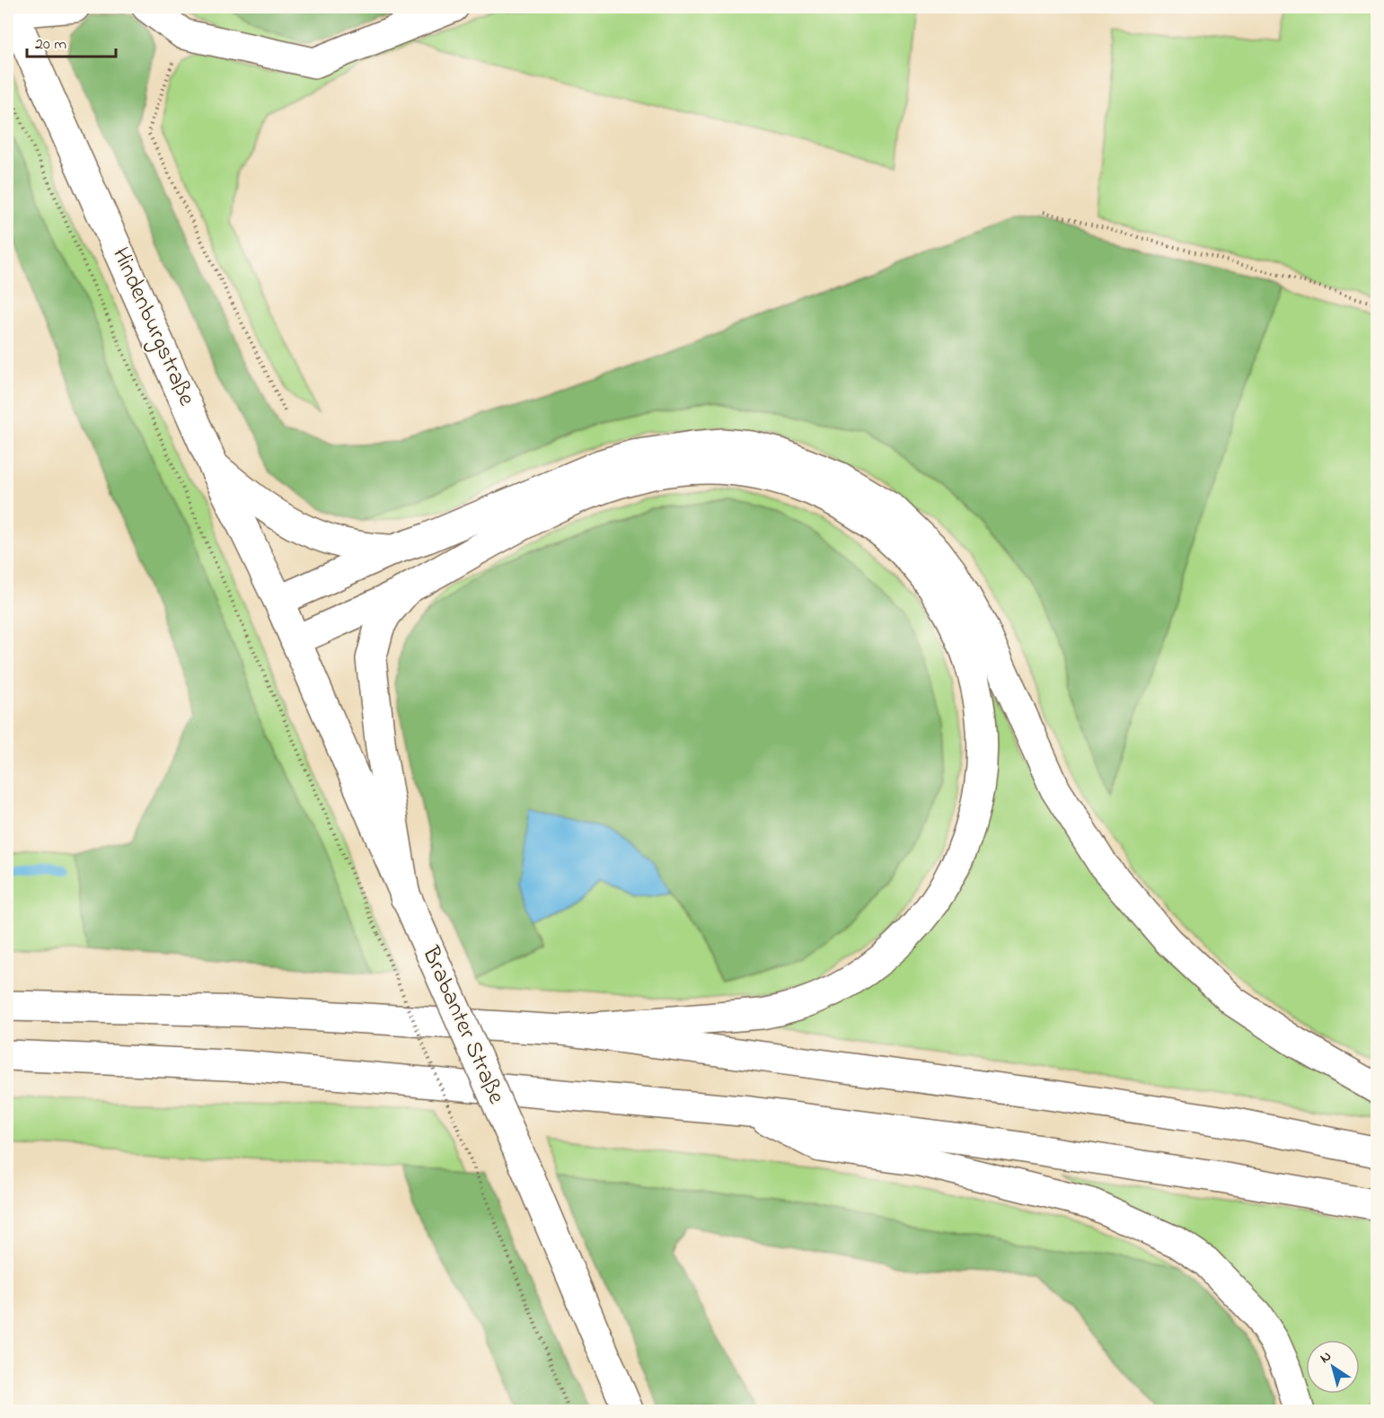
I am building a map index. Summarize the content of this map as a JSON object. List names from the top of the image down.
{
  "streets": {
    "main road": ["Hindenburgstraße", "Brabanter Straße"]
  },
  "crossings": [
    ["Hindenburgstraße", "Brabanter Straße"]
  ],
  "scale_bar": "20 m",
  "north": "top left"
}
